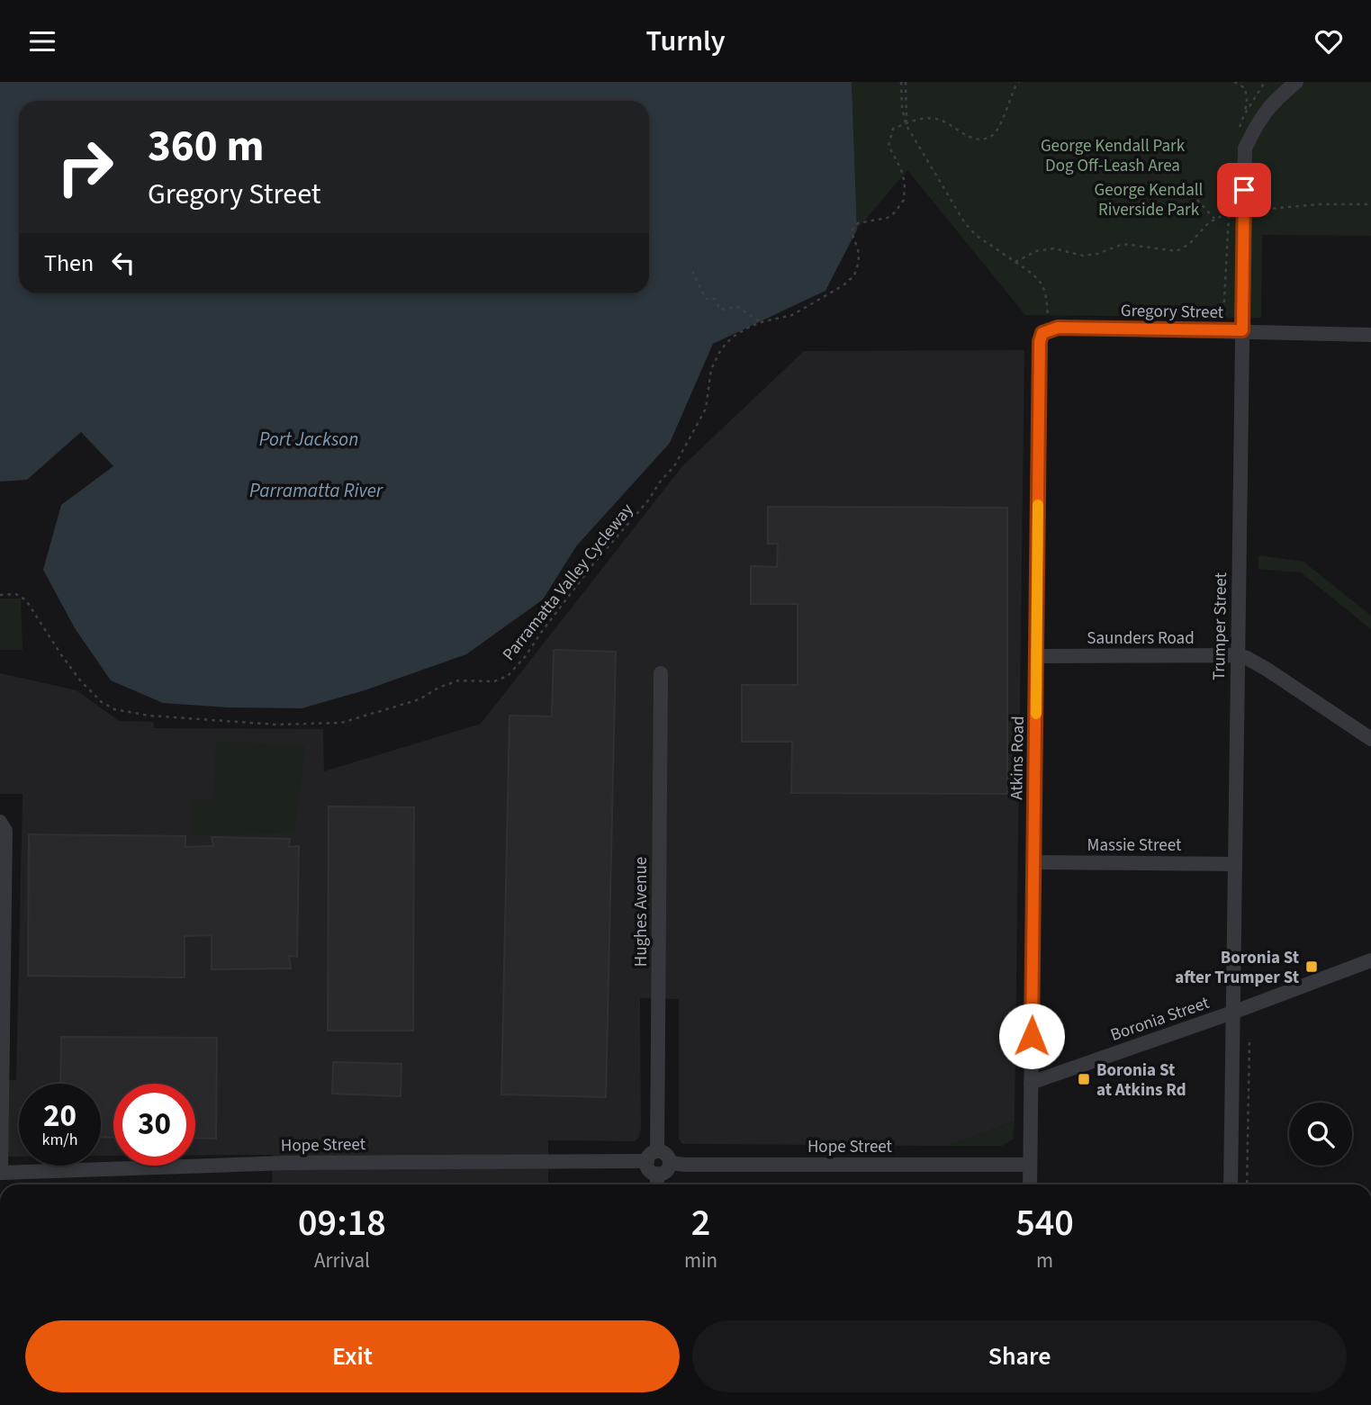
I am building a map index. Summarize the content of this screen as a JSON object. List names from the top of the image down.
{
  "streets": {
    "street": [
      "Gregory Street",
      "Trumper Street",
      "Saunders Road",
      "Atkins Road",
      "Massie Street",
      "Hughes Avenue",
      "Boronia Street",
      "Hope Street"
    ],
    "path": ["Parramatta Valley Cycleway"]
  },
  "crossings": [
    ["Gregory Street", "Trumper Street"],
    ["Gregory Street", "Atkins Road"],
    ["Trumper Street", "Saunders Road"],
    ["Trumper Street", "Massie Street"],
    ["Trumper Street", "Boronia Street"],
    ["Saunders Road", "Atkins Road"],
    ["Atkins Road", "Massie Street"],
    ["Atkins Road", "Boronia Street"],
    ["Atkins Road", "Hope Street"],
    ["Hughes Avenue", "Hope Street"]
  ],
  "water": ["Port Jackson", "Parramatta River"],
  "parks": ["George Kendall Park Dog Off-Leash Area", "George Kendall Riverside Park"],
  "places": {
    "transit": ["Boronia St after Trumper St", "Boronia St at Atkins Rd"]
  },
  "page": {
    "header": "Turnly",
    "turn": ["360 m", "Gregory Street"],
    "then": "Then",
    "speed": "20 km/h",
    "limit": "30",
    "eta": [
      "09:18",
      "Arrival",
      "2",
      "min",
      "540",
      "m"
    ],
    "buttons": ["Exit", "Share"]
  }
}
